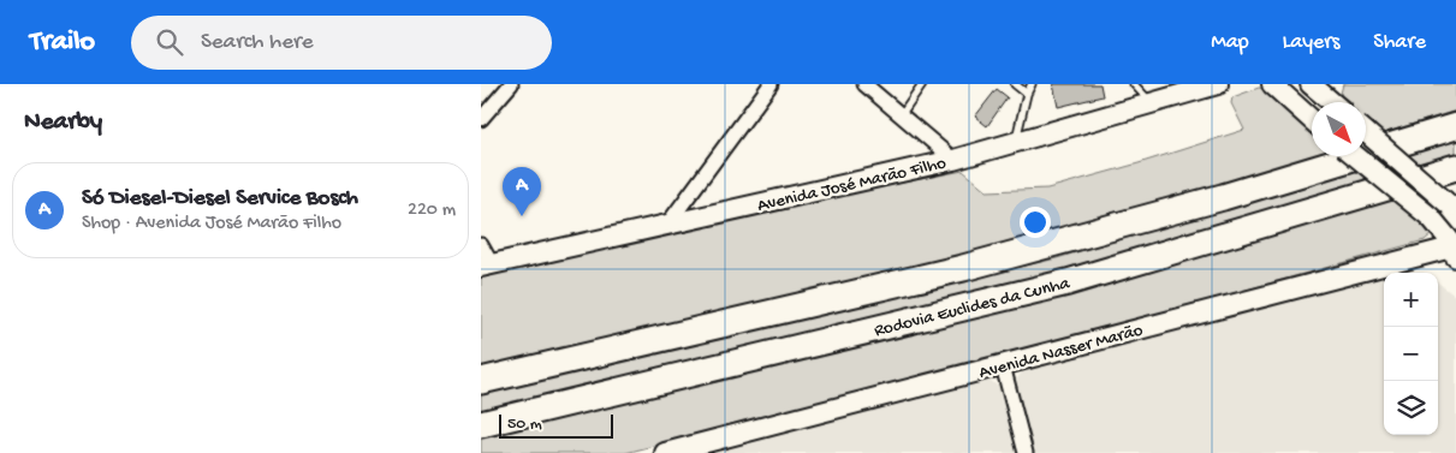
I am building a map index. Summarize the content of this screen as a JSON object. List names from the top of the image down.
{
  "streets": {
    "highway": ["Rodovia Euclides da Cunha"],
    "main road": ["Avenida José Marão Filho", "Avenida Nasser Marão"]
  },
  "scale_bar": "50 m",
  "north": "bottom right",
  "page": {
    "header": "Trailo",
    "search": "Search here",
    "nav": ["Map", "Layers", "Share"],
    "heading": "Nearby",
    "list": [
      {
        "mark": "A",
        "name": "Só Diesel-Diesel Service Bosch",
        "note": "Shop · Avenida José Marão Filho",
        "value": "220 m"
      }
    ],
    "pins": "A",
    "map_buttons": ["+", "−"],
    "scale": "50 m"
  }
}
